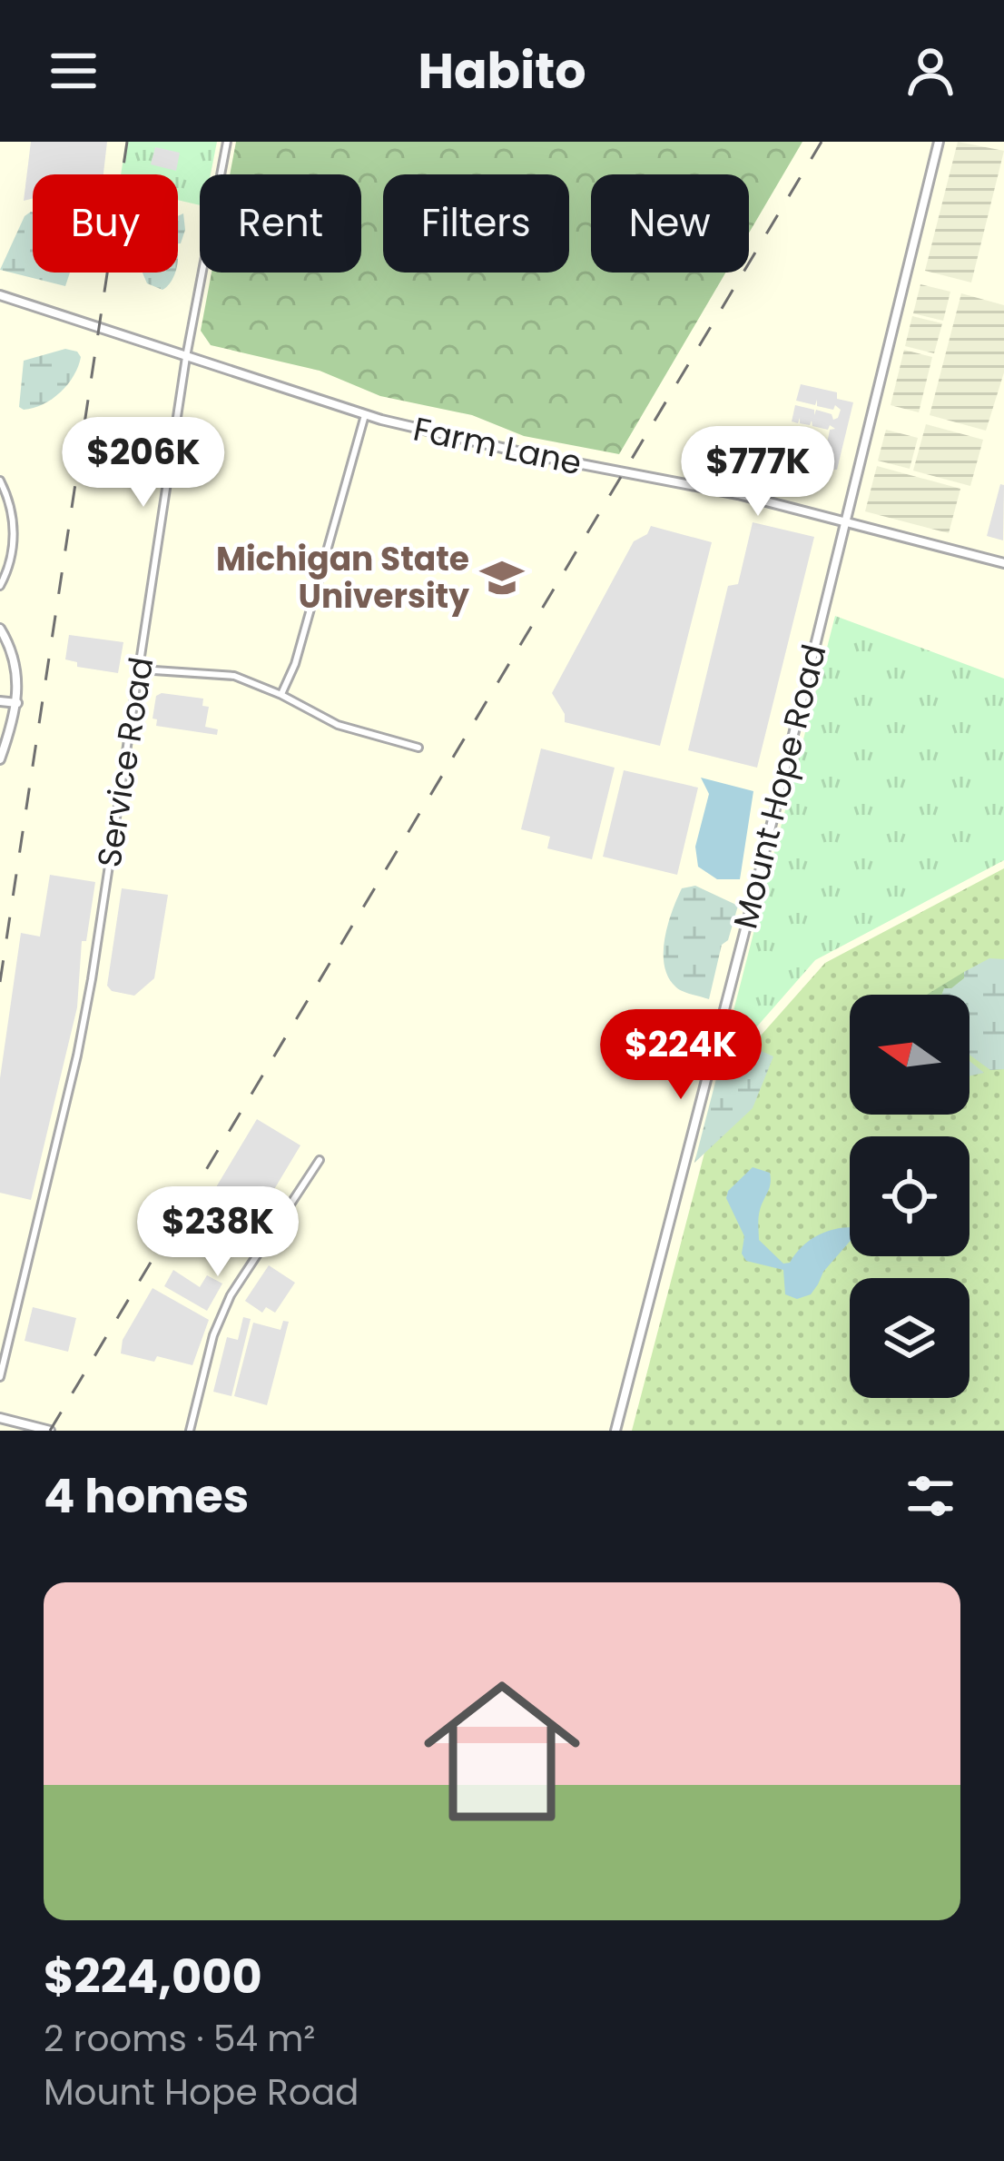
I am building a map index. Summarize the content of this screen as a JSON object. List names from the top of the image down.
{
  "streets": {
    "street": ["Farm Lane", "Service Road", "Mount Hope Road"]
  },
  "crossings": [
    ["Farm Lane", "Service Road"],
    ["Farm Lane", "Mount Hope Road"]
  ],
  "places": {
    "school or university": ["Michigan State University"]
  },
  "north": "left",
  "page": {
    "header": "Habito",
    "chip": [
      "Buy",
      "Rent",
      "Filters",
      "New"
    ],
    "price": [
      "$206K",
      "$777K",
      "$224K",
      "$238K"
    ],
    "heading": "4 homes",
    "list": [
      {
        "name": "$224,000",
        "note": "2 rooms · 54 m² · Mount Hope Road"
      }
    ]
  }
}
